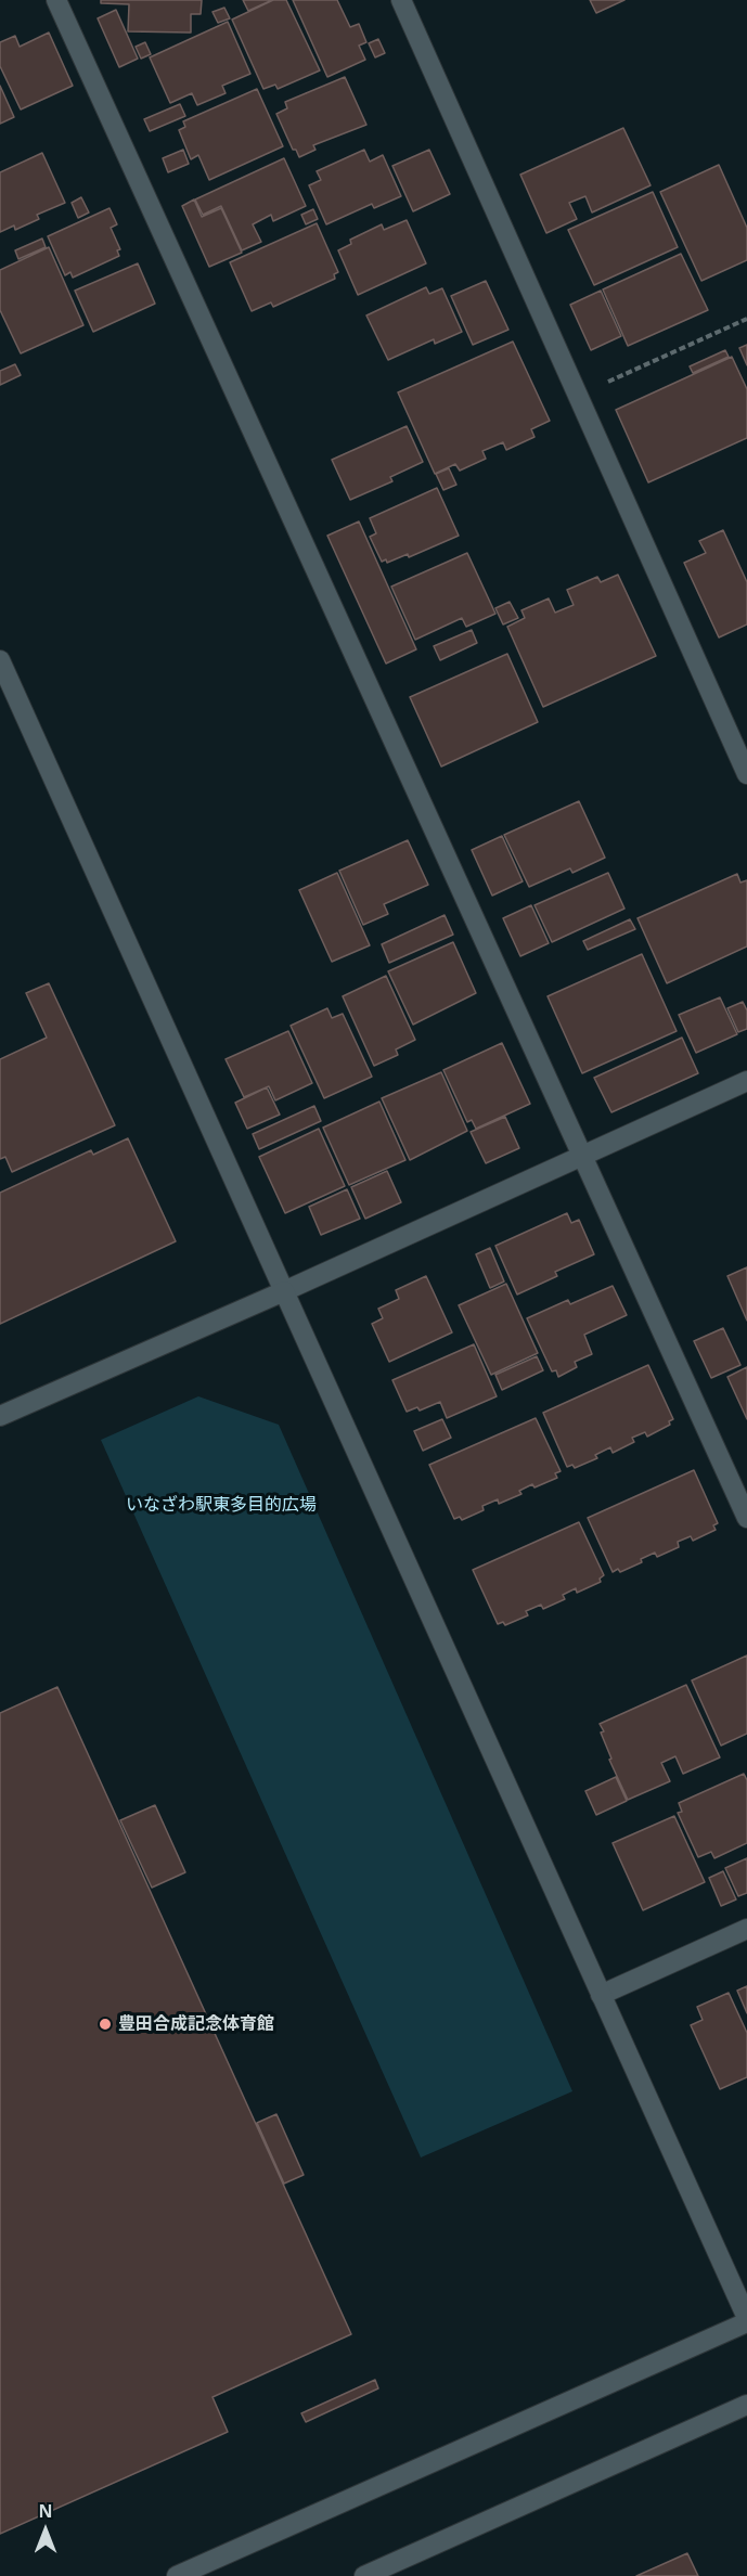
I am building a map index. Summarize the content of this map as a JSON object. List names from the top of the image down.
{
  "parks": ["いなざわ駅東多目的広場"],
  "places": ["豊田合成記念体育館"],
  "north": "top"
}
